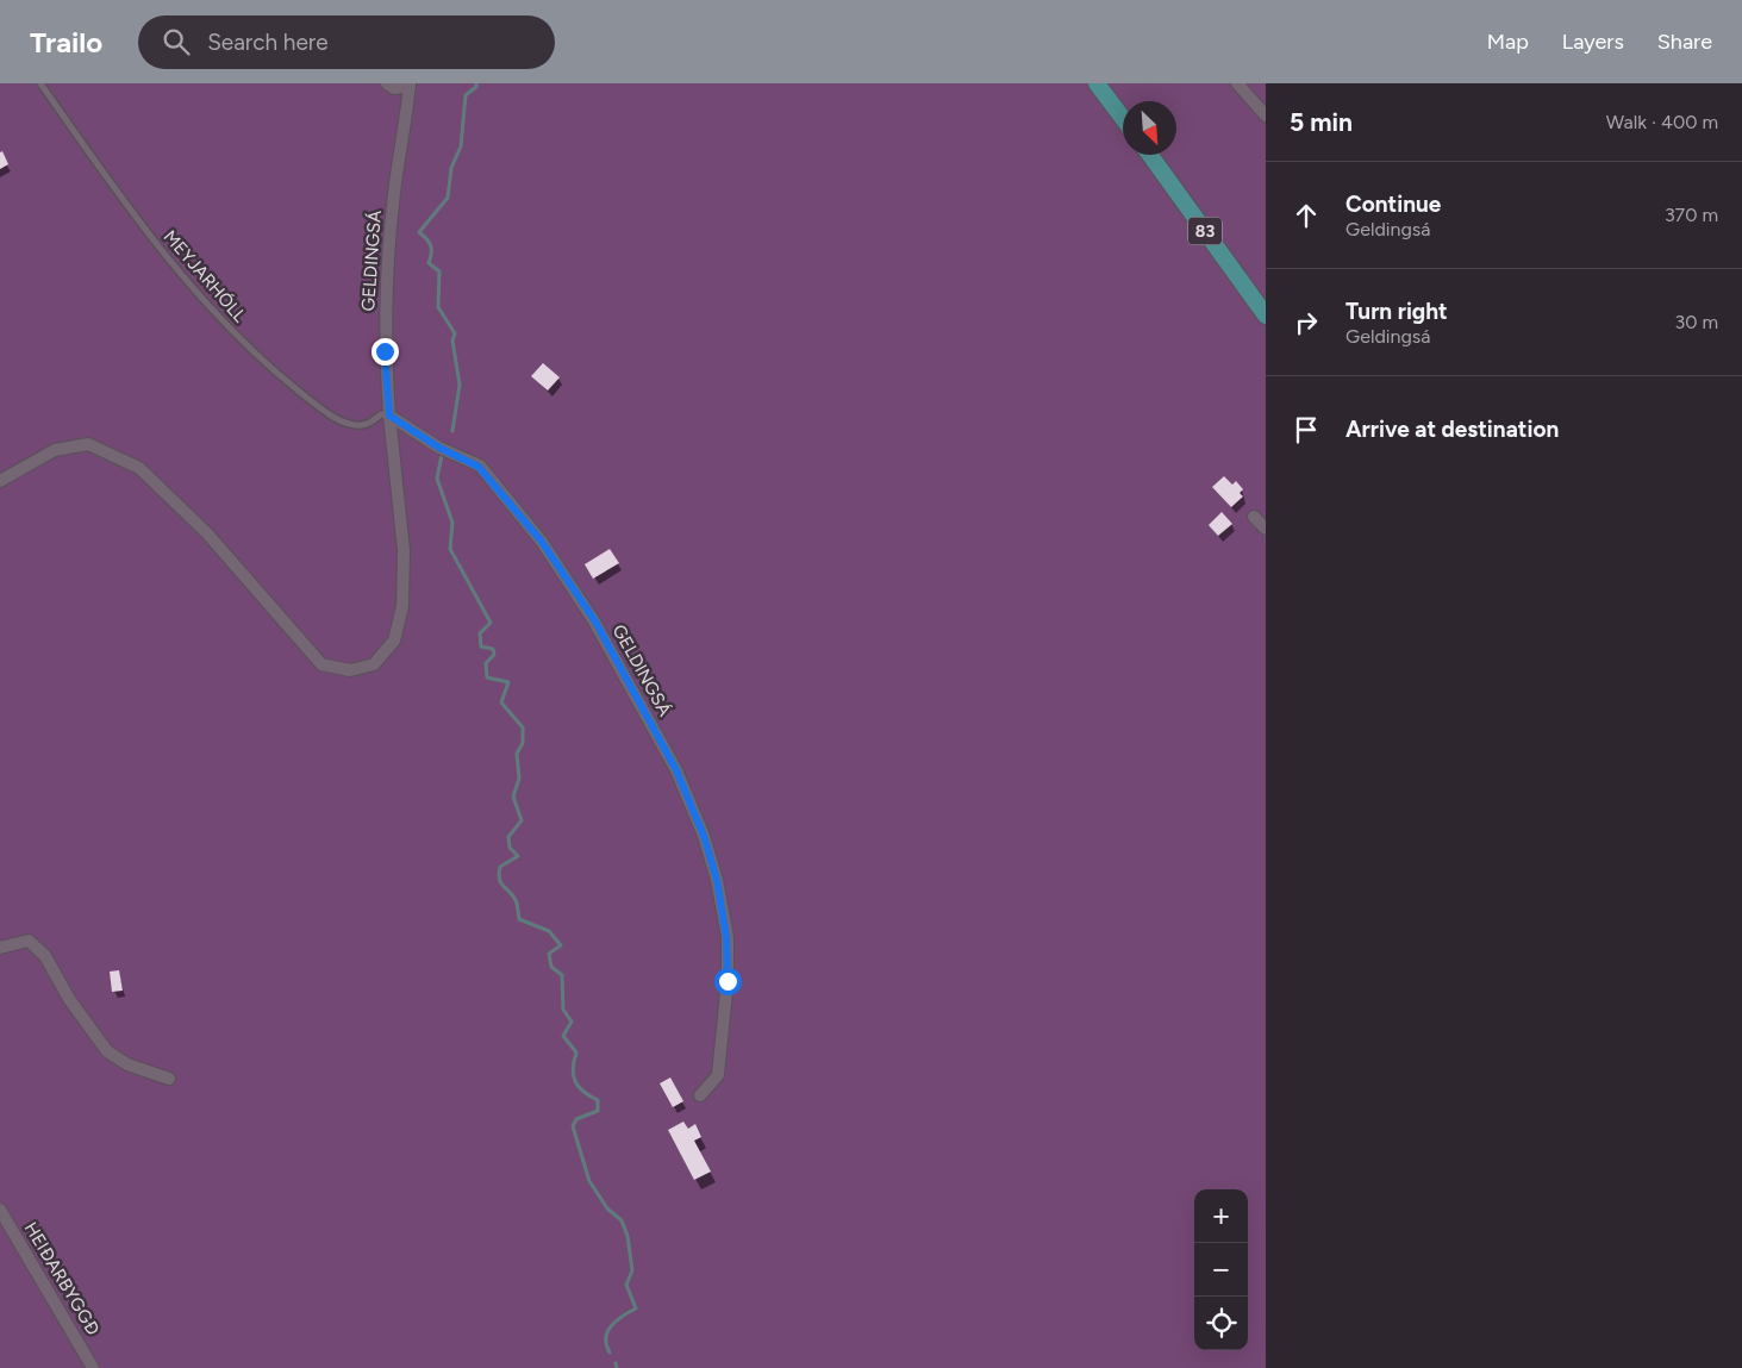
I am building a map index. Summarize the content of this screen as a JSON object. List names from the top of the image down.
{
  "streets": {
    "main road": ["83"],
    "street": ["GELDINGSÁ", "HEIÐARBYGGÐ"],
    "lane": ["MEYJARHÓLL"]
  },
  "crossings": [
    ["GELDINGSÁ", "MEYJARHÓLL"]
  ],
  "north": "bottom right",
  "page": {
    "header": "Trailo",
    "search": "Search here",
    "nav": ["Map", "Layers", "Share"],
    "heading": ["5 min", "Walk · 400 m"],
    "list": [
      ["Continue", "Geldingsá", "370 m"],
      ["Turn right", "Geldingsá", "30 m"],
      "Arrive at destination"
    ],
    "map_buttons": ["+", "−"]
  }
}
